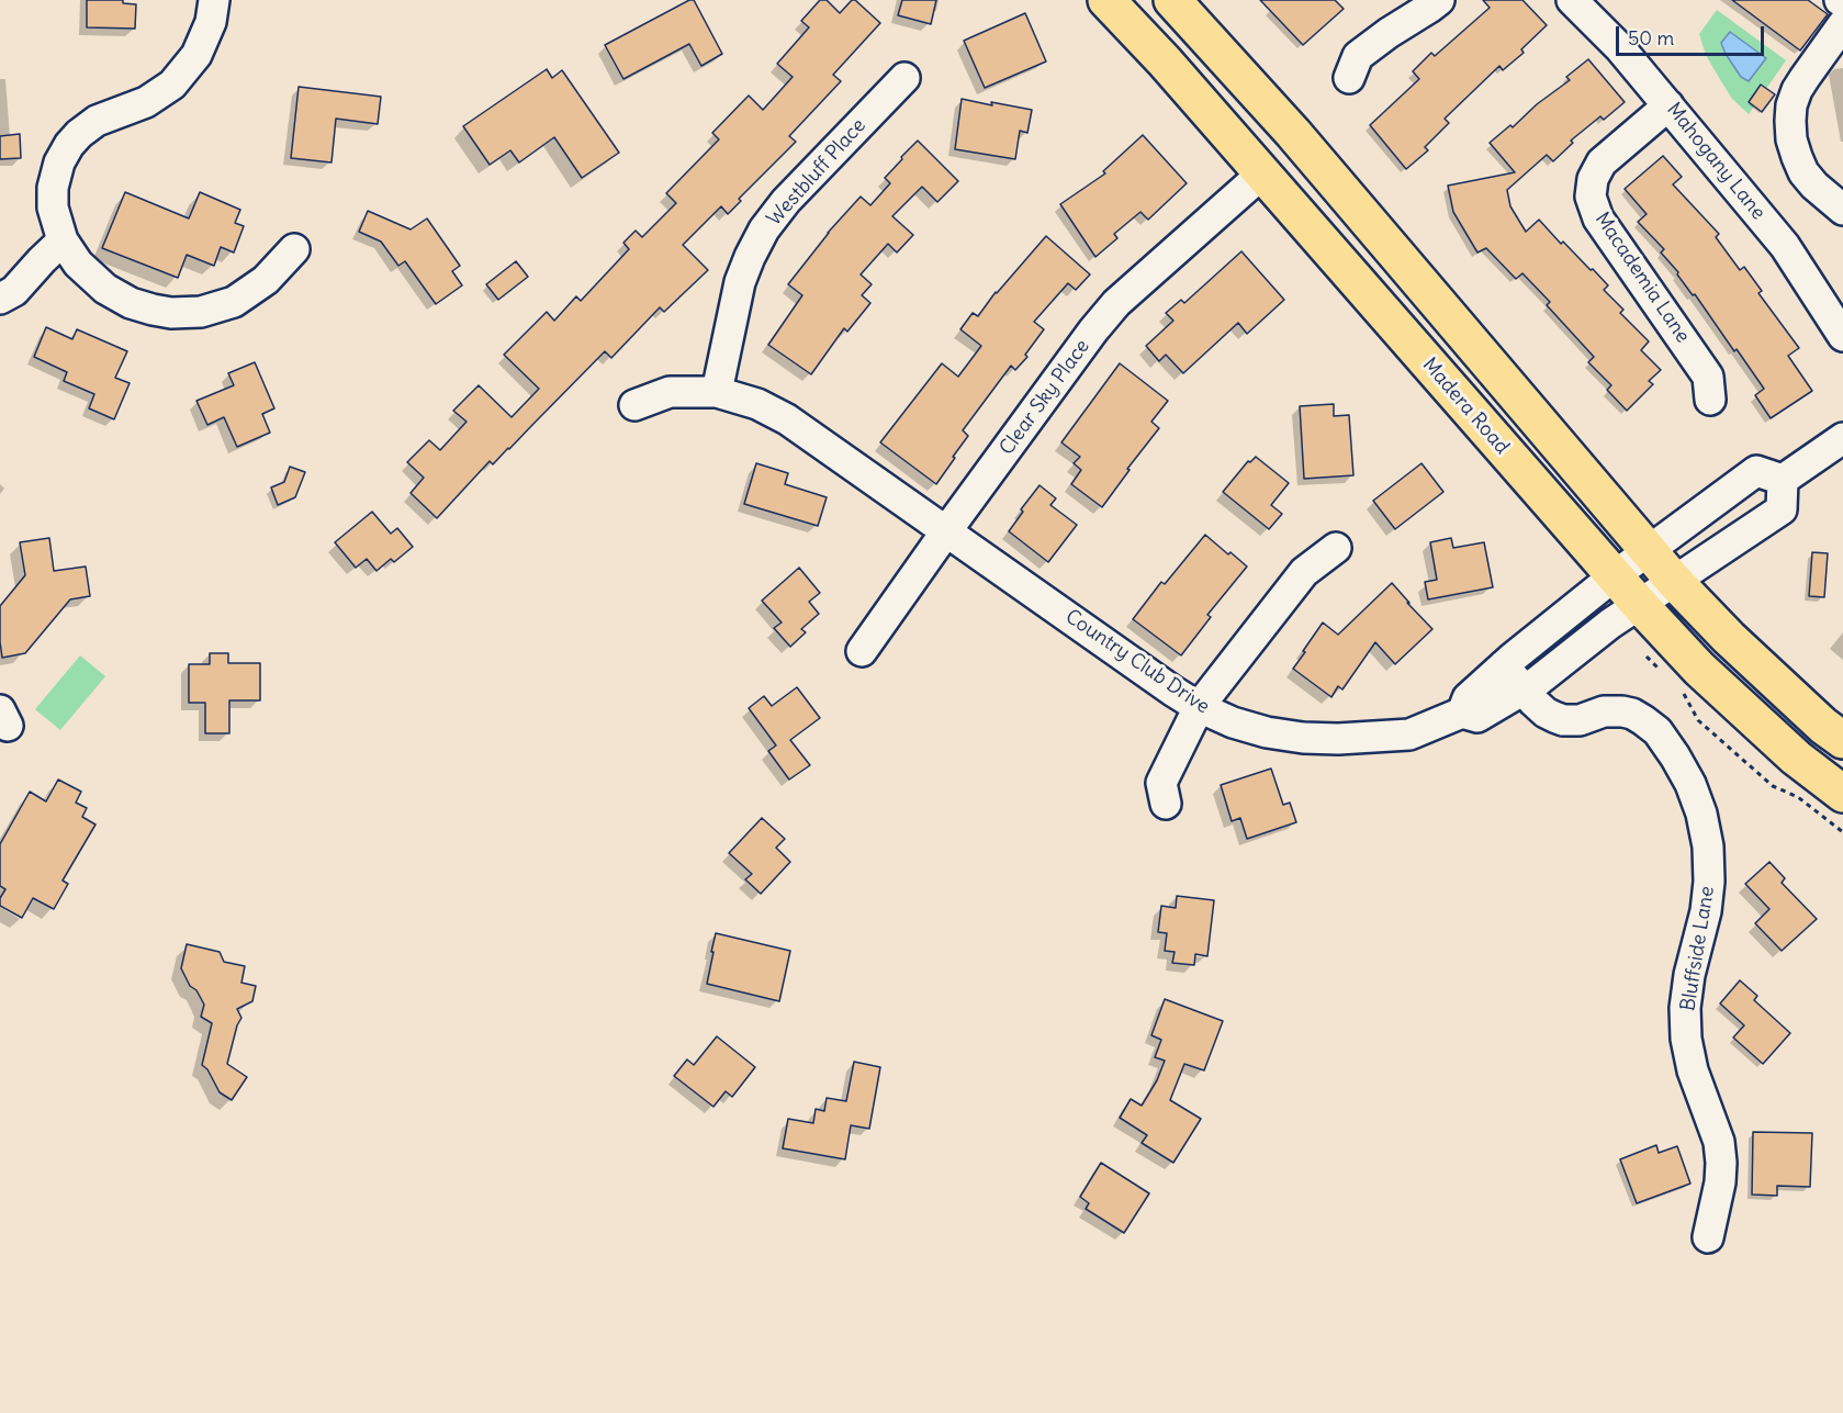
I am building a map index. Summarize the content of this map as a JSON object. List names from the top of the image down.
{
  "streets": {
    "main road": ["Madera Road"],
    "street": [
      "Mahogany Lane",
      "Westbluff Place",
      "Macademia Lane",
      "Clear Sky Place",
      "Country Club Drive",
      "Bluffside Lane"
    ]
  },
  "crossings": [
    ["Mahogany Lane", "Macademia Lane"],
    ["Westbluff Place", "Country Club Drive"],
    ["Clear Sky Place", "Madera Road"],
    ["Clear Sky Place", "Country Club Drive"],
    ["Madera Road", "Country Club Drive"],
    ["Country Club Drive", "Bluffside Lane"]
  ],
  "scale_bar": "50 m"
}
